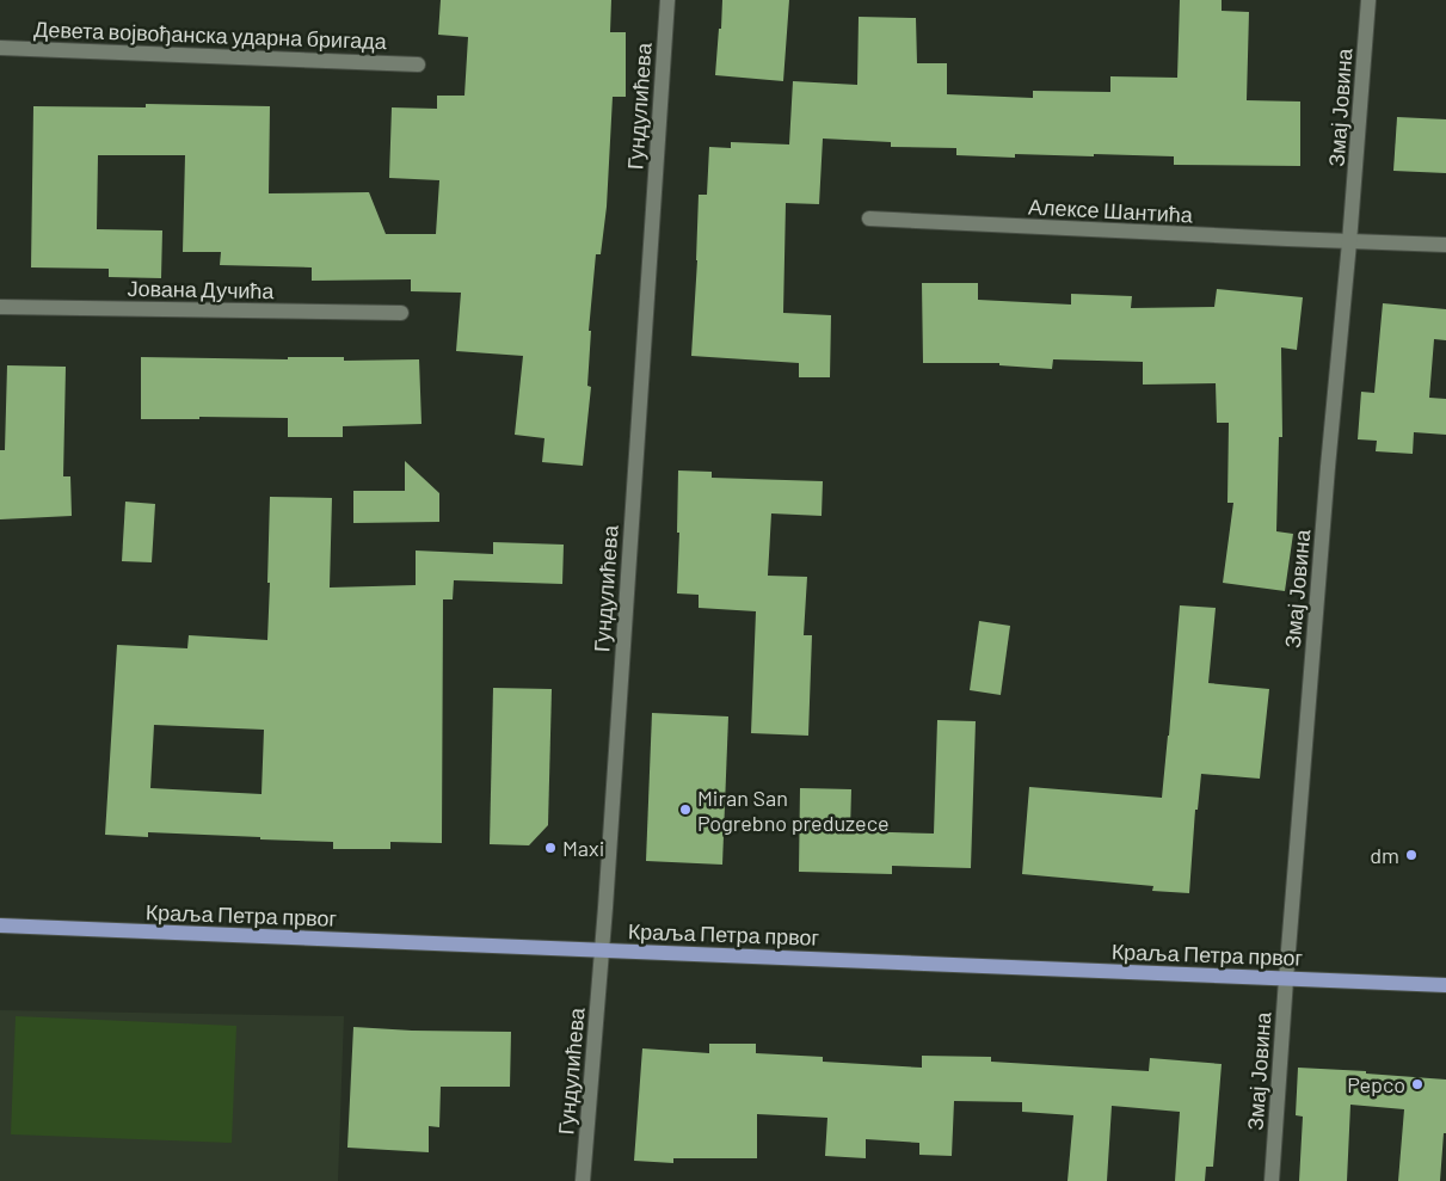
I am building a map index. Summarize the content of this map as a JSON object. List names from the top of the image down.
{
  "streets": {
    "main road": ["Краља Петра првог"],
    "street": [
      "Девета војвођанска ударна бригада",
      "Гундулићева",
      "Змај Јовина",
      "Алексе Шантића",
      "Јована Дучића"
    ]
  },
  "crossings": [
    ["Гундулићева", "Краља Петра првог"],
    ["Змај Јовина", "Алексе Шантића"],
    ["Змај Јовина", "Краља Петра првог"]
  ],
  "places": [
    "Miran San Pogrebno preduzece",
    "Maxi",
    "dm",
    "Pepco"
  ]
}
